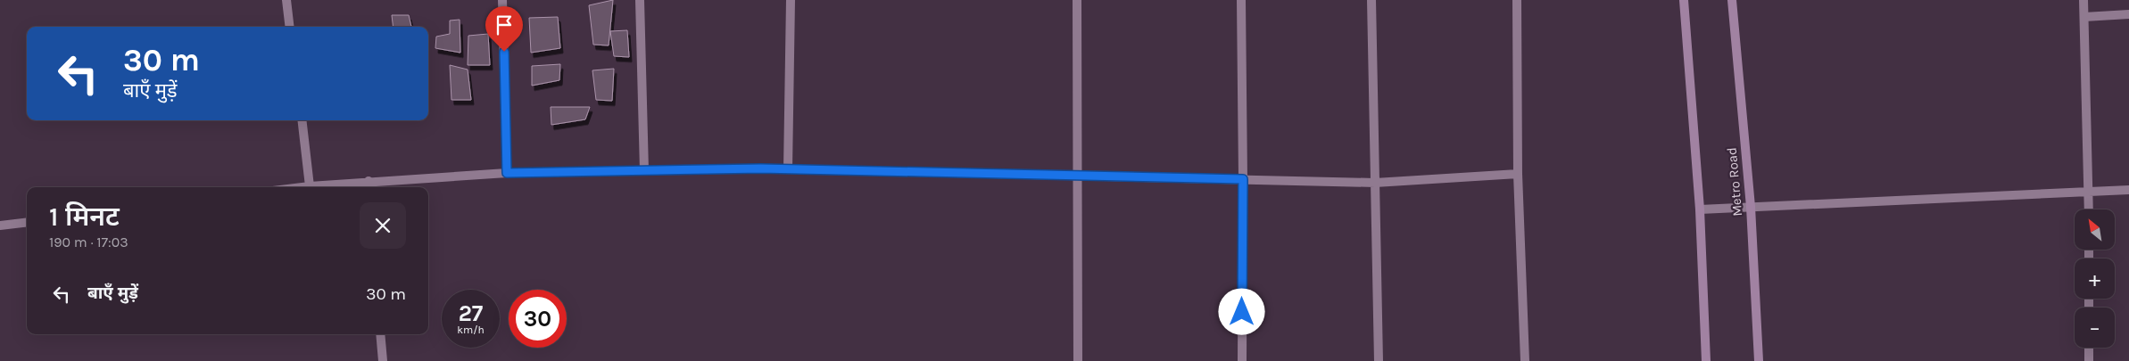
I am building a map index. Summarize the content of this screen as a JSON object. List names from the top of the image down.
{
  "streets": {
    "street": ["Metro Road"]
  },
  "north": "top left",
  "page": {
    "turn": ["30 m", "बाएँ मुड़ें"],
    "heading": ["1 मिनट", "190 m · 17:03"],
    "map_buttons": ["+", "−"],
    "list": [
      {
        "name": "बाएँ मुड़ें",
        "value": "30 m"
      }
    ],
    "speed": "27 km/h",
    "limit": "30"
  }
}
